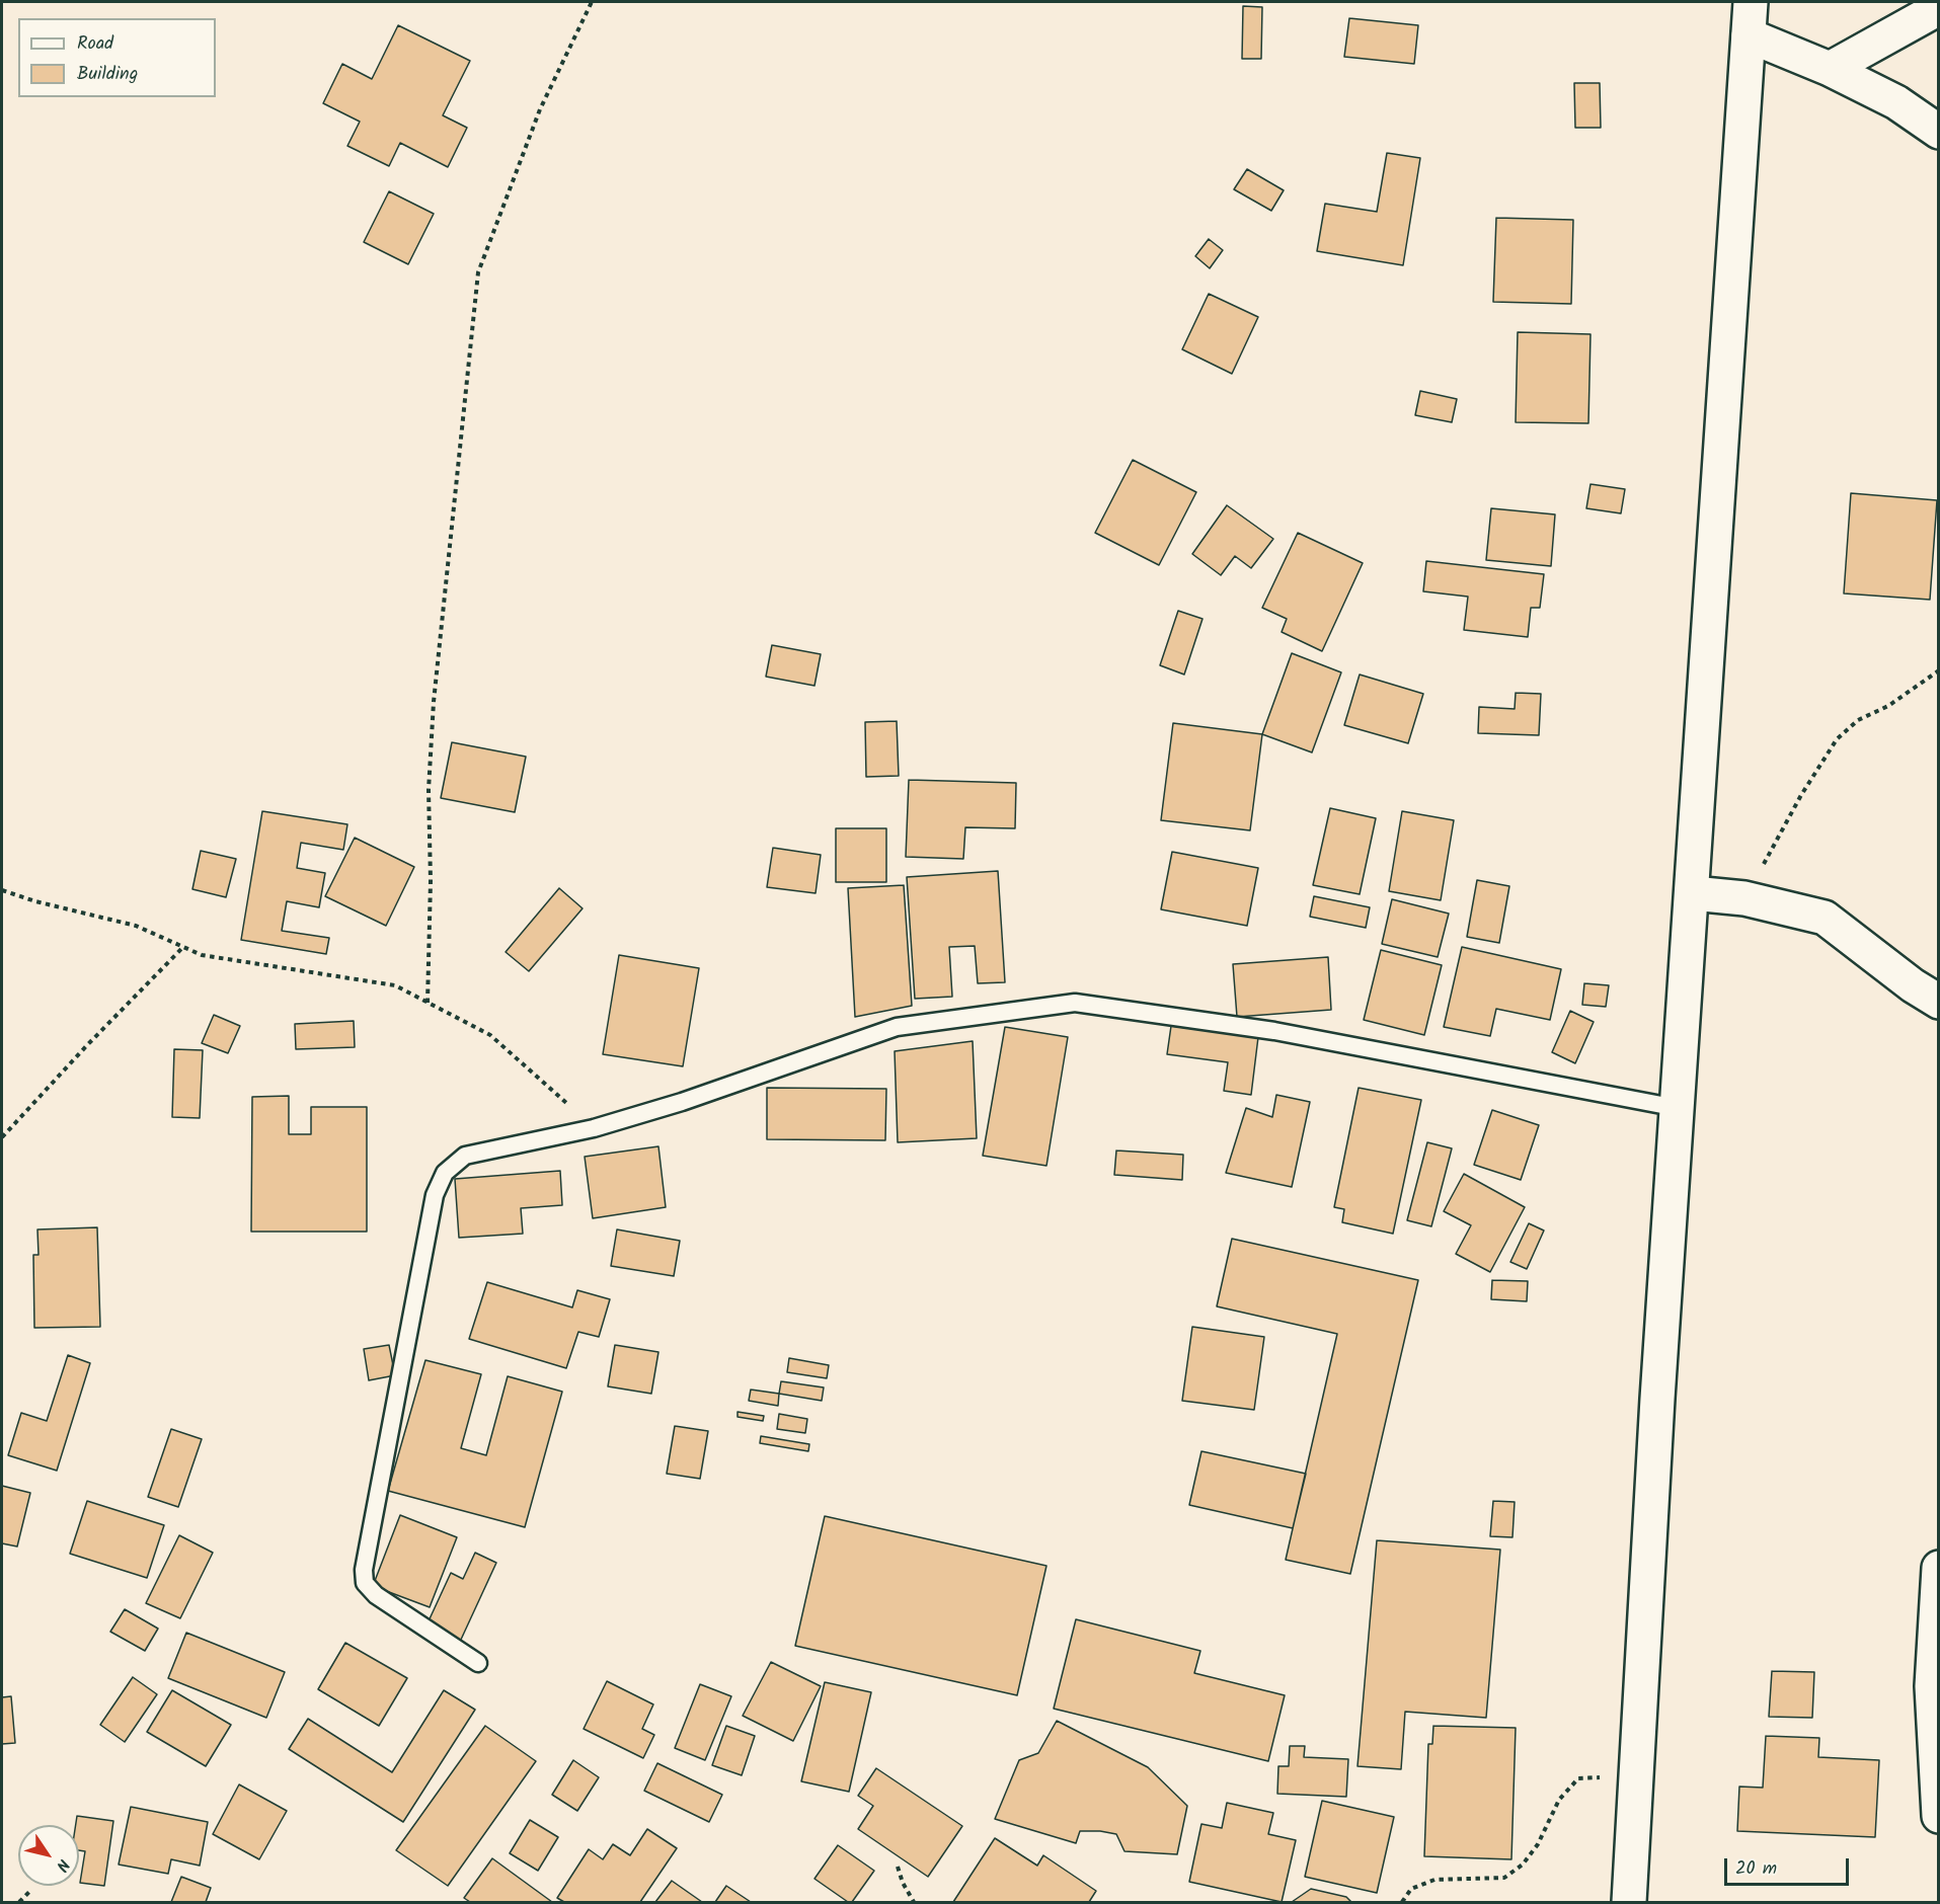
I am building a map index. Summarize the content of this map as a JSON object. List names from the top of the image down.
{
  "legend": ["Road", "Building"],
  "scale_bar": "20 m",
  "north": "bottom right"
}
